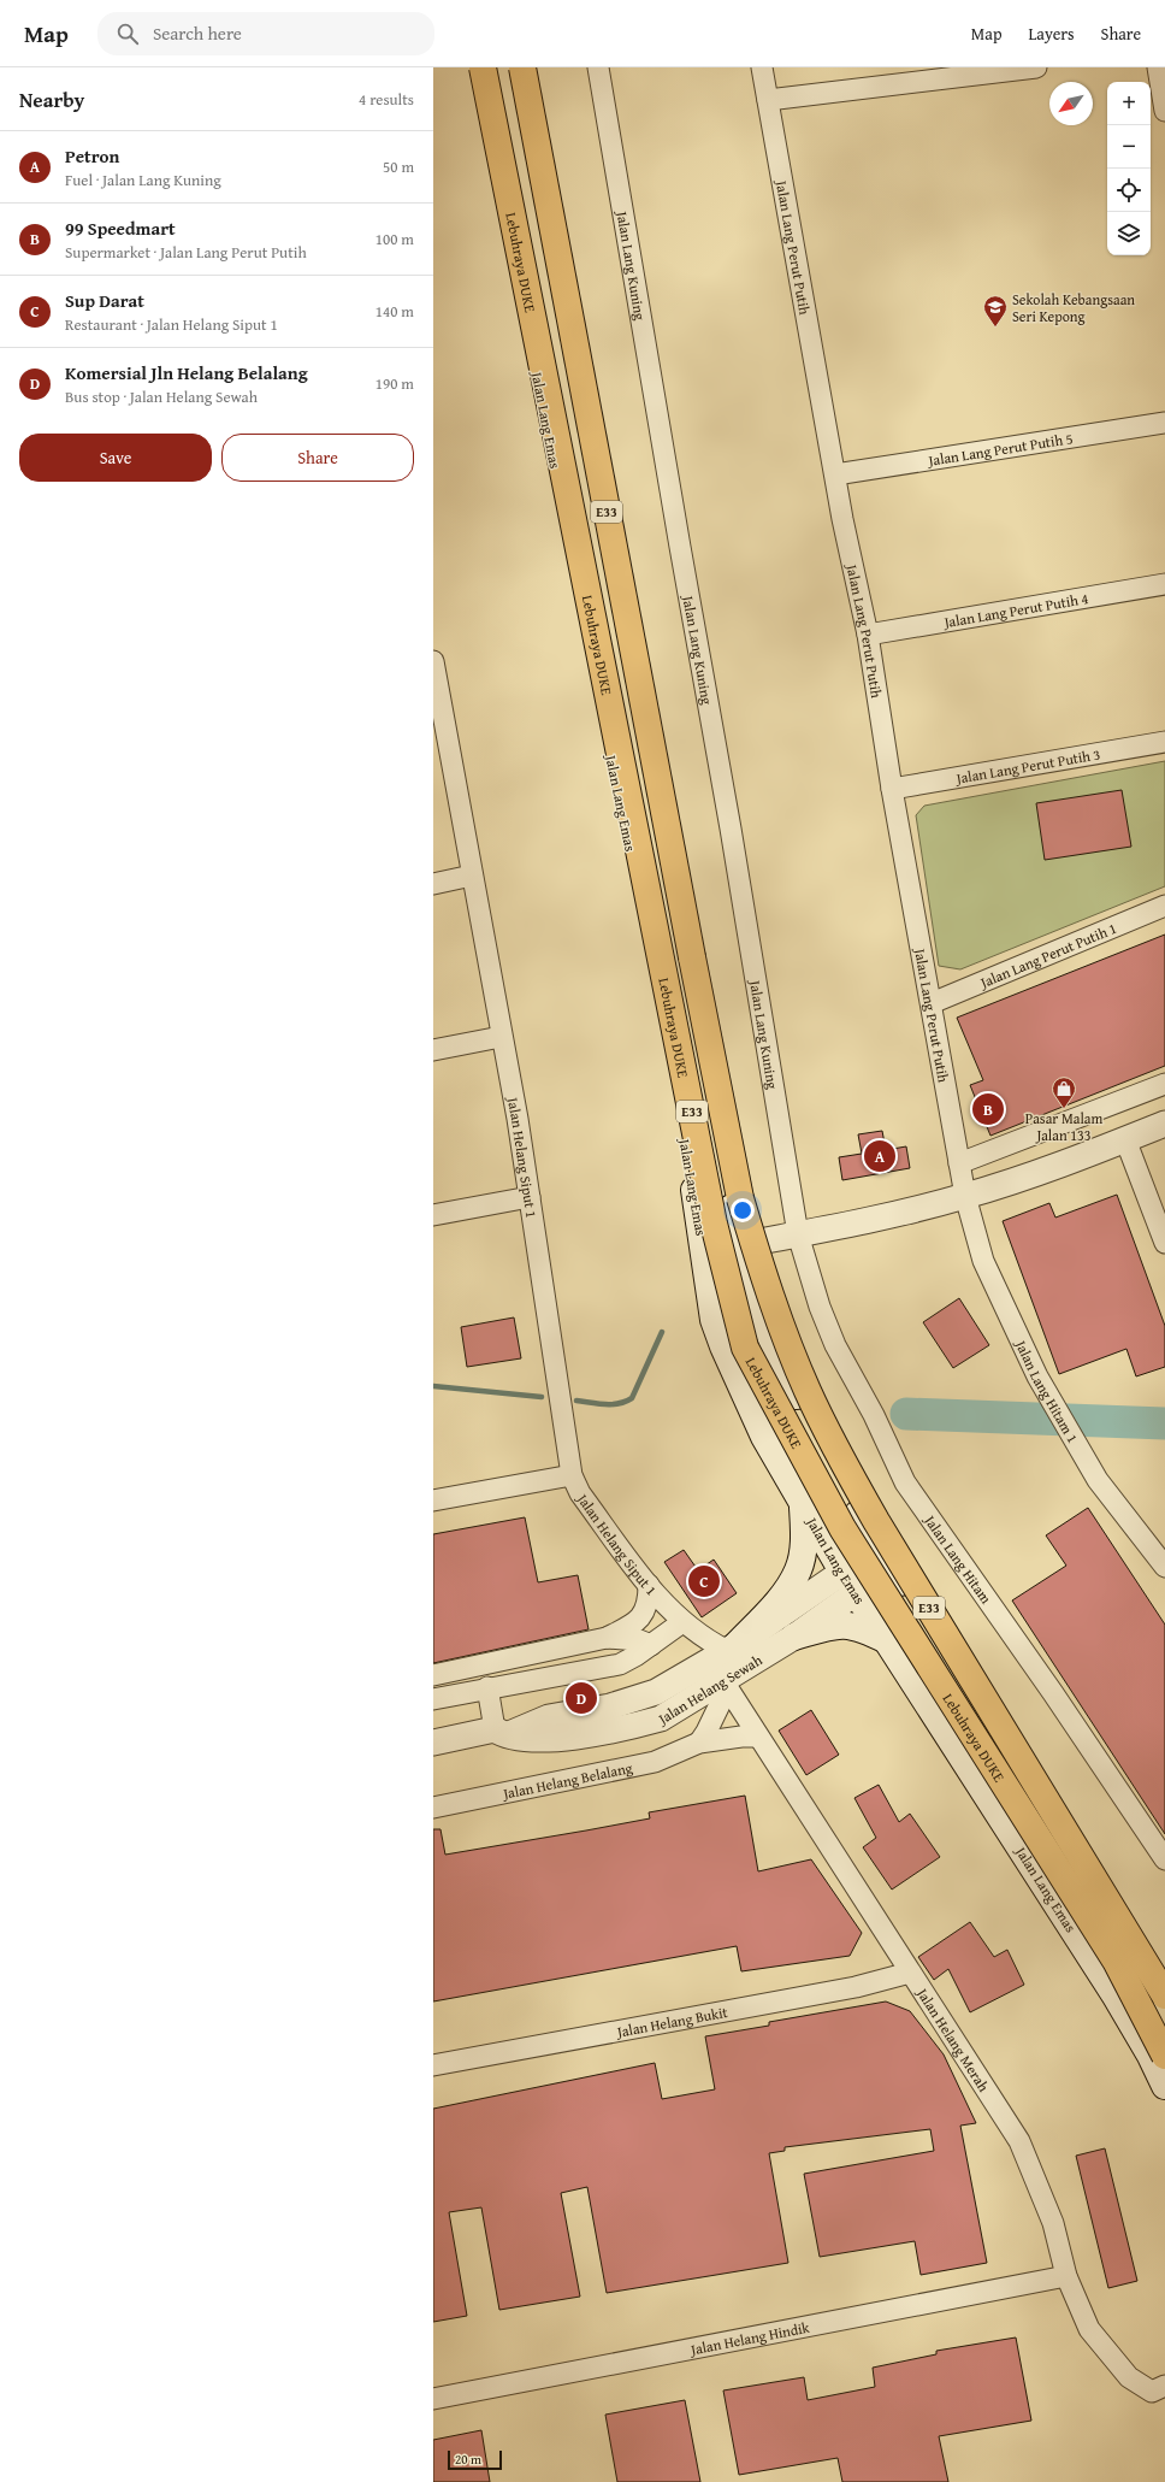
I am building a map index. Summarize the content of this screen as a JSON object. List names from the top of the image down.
{
  "streets": {
    "highway": ["Lebuhraya DUKE", "E33"],
    "main road": ["Jalan Lang Emas"],
    "street": [
      "Jalan Lang Perut Putih",
      "Jalan Lang Kuning",
      "Jalan Lang Perut Putih 5",
      "Jalan Lang Perut Putih 4",
      "Jalan Lang Perut Putih 3",
      "Jalan Lang Perut Putih 1",
      "Jalan Helang Siput 1",
      "Jalan Lang Hitam 1",
      "Jalan Lang Hitam",
      "Jalan Helang Sewah",
      "Jalan Helang Belalang",
      "Jalan Helang Bukit",
      "Jalan Helang Merah",
      "Jalan Helang Hindik"
    ]
  },
  "crossings": [
    ["Jalan Lang Perut Putih", "Jalan Lang Perut Putih 5"],
    ["Jalan Lang Perut Putih", "Jalan Lang Perut Putih 4"],
    ["Jalan Lang Perut Putih", "Jalan Lang Perut Putih 3"],
    ["Jalan Lang Perut Putih", "Jalan Lang Perut Putih 1"],
    ["Jalan Lang Perut Putih", "Jalan Lang Hitam 1"],
    ["Jalan Lang Kuning", "Jalan Lang Hitam"],
    ["Jalan Lang Emas", "Jalan Helang Sewah"],
    ["Jalan Helang Siput 1", "Jalan Helang Sewah"],
    ["Jalan Helang Sewah", "Jalan Helang Merah"],
    ["Jalan Helang Belalang", "Jalan Helang Merah"],
    ["Jalan Helang Bukit", "Jalan Helang Merah"],
    ["Jalan Helang Merah", "Jalan Helang Hindik"]
  ],
  "places": {
    "school or university": ["Sekolah Kebangsaan Seri Kepong"],
    "shop": ["Pasar Malam Jalan 133"]
  },
  "scale_bar": "20 m",
  "north": "bottom left",
  "page": {
    "header": "Map",
    "search": "Search here",
    "nav": ["Map", "Layers", "Share"],
    "heading": ["Nearby", "4 results"],
    "map_buttons": ["+", "−"],
    "list": [
      {
        "mark": "A",
        "name": "Petron",
        "note": "Fuel · Jalan Lang Kuning",
        "value": "50 m"
      },
      {
        "mark": "B",
        "name": "99 Speedmart",
        "note": "Supermarket · Jalan Lang Perut Putih",
        "value": "100 m"
      },
      {
        "mark": "C",
        "name": "Sup Darat",
        "note": "Restaurant · Jalan Helang Siput 1",
        "value": "140 m"
      },
      {
        "mark": "D",
        "name": "Komersial Jln Helang Belalang",
        "note": "Bus stop · Jalan Helang Sewah",
        "value": "190 m"
      }
    ],
    "buttons": ["Save", "Share"],
    "pins": [
      "B",
      "A",
      "C",
      "D"
    ],
    "scale": "20 m"
  }
}
